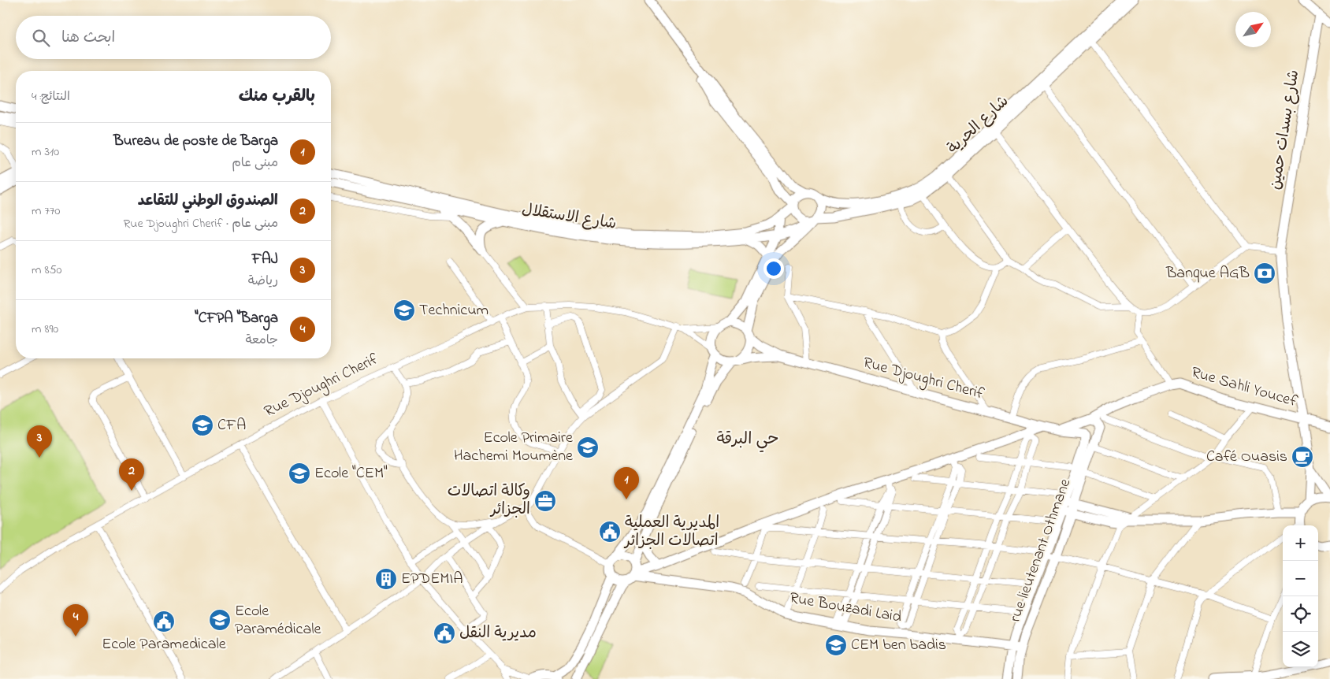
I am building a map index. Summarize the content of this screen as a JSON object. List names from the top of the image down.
{
  "streets": {
    "main road": [
      "شارع الحرية",
      "شارع بسدات حمين",
      "شارع الاستقلال",
      "Rue Djoughri Cherif",
      "Rue Sahli Youcef",
      "rue lieutenant Othmane",
      "Rue Bouzadi Laid"
    ]
  },
  "crossings": [
    ["شارع الحرية", "شارع الاستقلال"],
    ["شارع بسدات حمين", "Rue Sahli Youcef"],
    ["Rue Djoughri Cherif", "Rue Sahli Youcef"],
    ["Rue Djoughri Cherif", "rue lieutenant Othmane"],
    ["Rue Sahli Youcef", "rue lieutenant Othmane"],
    ["rue lieutenant Othmane", "Rue Bouzadi Laid"]
  ],
  "districts": ["حي البرقة"],
  "places": {
    "bank": ["Banque AGB"],
    "school or university": [
      "Technicum",
      "CFA",
      "Ecole Primaire Hachemi Moumène",
      "Ecole \"CEM\"",
      "Ecole Paramédicale",
      "CEM ben badis"
    ],
    "cafe": ["Café Ouasis"],
    "office": ["وكالة اتصالات الجزائر"],
    "public building": ["المديرية العملية اتصالات الجزائر", "Ecole Paramedicale", "مديرية النقل"],
    "building": ["EPDEMIA"]
  },
  "north": "top right",
  "page": {
    "search": "ابحث هنا",
    "heading": ["بالقرب منك", "النتائج: 4"],
    "list": [
      {
        "mark": "1",
        "name": "Bureau de poste de Barga",
        "note": "مبنى عام",
        "value": "310 m"
      },
      {
        "mark": "2",
        "name": "الصندوق الوطني للتقاعد",
        "note": "مبنى عام · Rue Djoughri Cherif",
        "value": "770 m"
      },
      {
        "mark": "3",
        "name": "FAJ",
        "note": "رياضة",
        "value": "850 m"
      },
      {
        "mark": "4",
        "name": "CFPA \"Barga\"",
        "note": "جامعة",
        "value": "890 m"
      }
    ],
    "pins": [
      "3",
      "2",
      "1",
      "4"
    ],
    "map_buttons": ["+", "−"]
  }
}
